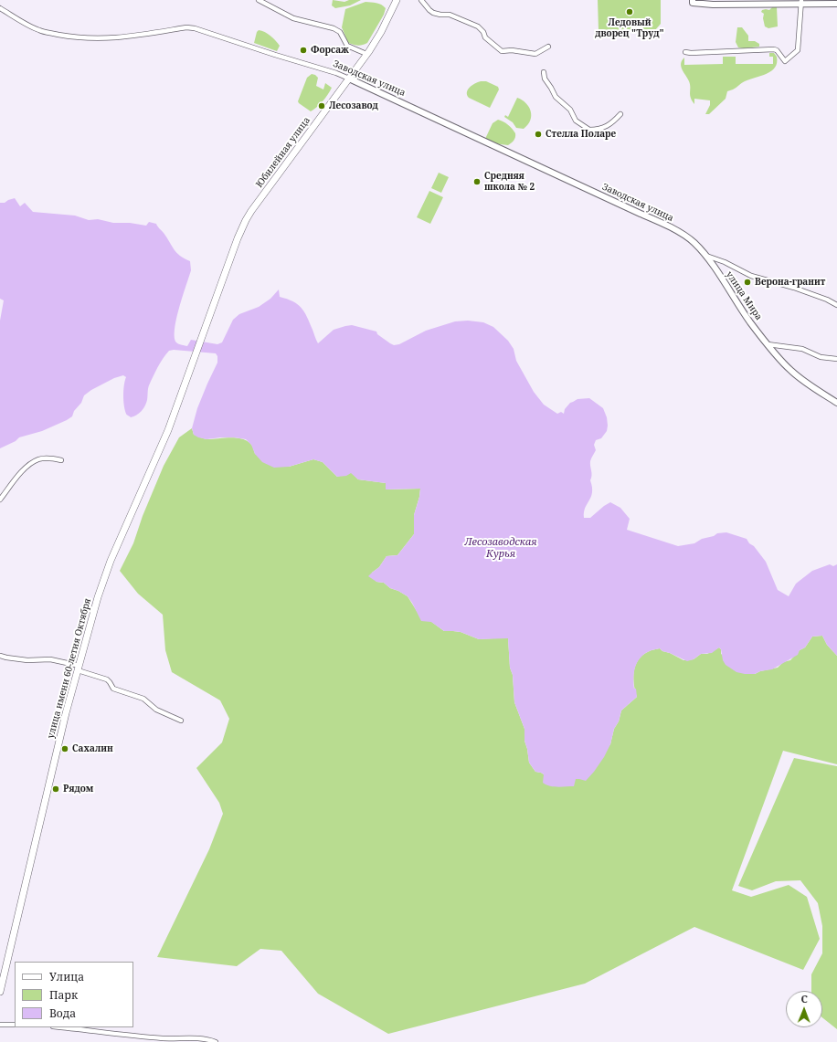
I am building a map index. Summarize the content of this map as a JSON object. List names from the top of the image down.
{
  "streets": {
    "main road": ["Юбилейная улица", "улица имени 60-летия Октября"],
    "street": ["Заводская улица", "улица Мира"]
  },
  "crossings": [
    ["Заводская улица", "Юбилейная улица"],
    ["Заводская улица", "улица Мира"],
    ["Юбилейная улица", "улица имени 60-летия Октября"]
  ],
  "water": ["Лесозаводская Курья"],
  "places": [
    "Ледовый дворец \"Труд\"",
    "Форсаж",
    "Лесозавод",
    "Стелла Поларе",
    "Средняя школа № 2",
    "Верона-гранит",
    "Сахалин",
    "Рядом"
  ],
  "legend": ["Улица", "Парк", "Вода"],
  "north": "top"
}
